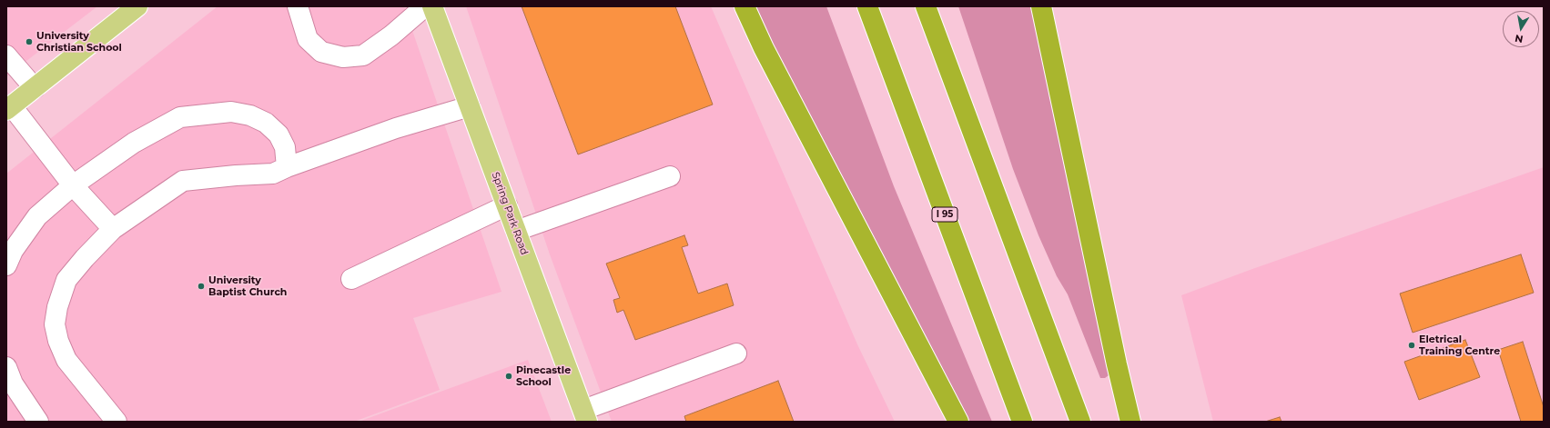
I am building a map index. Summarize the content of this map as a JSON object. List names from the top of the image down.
{
  "streets": {
    "highway": ["I 95"],
    "main road": ["Spring Park Road"]
  },
  "places": [
    "University Christian School",
    "University Baptist Church",
    "Eletrical Training Centre",
    "Pinecastle School"
  ],
  "north": "bottom"
}
